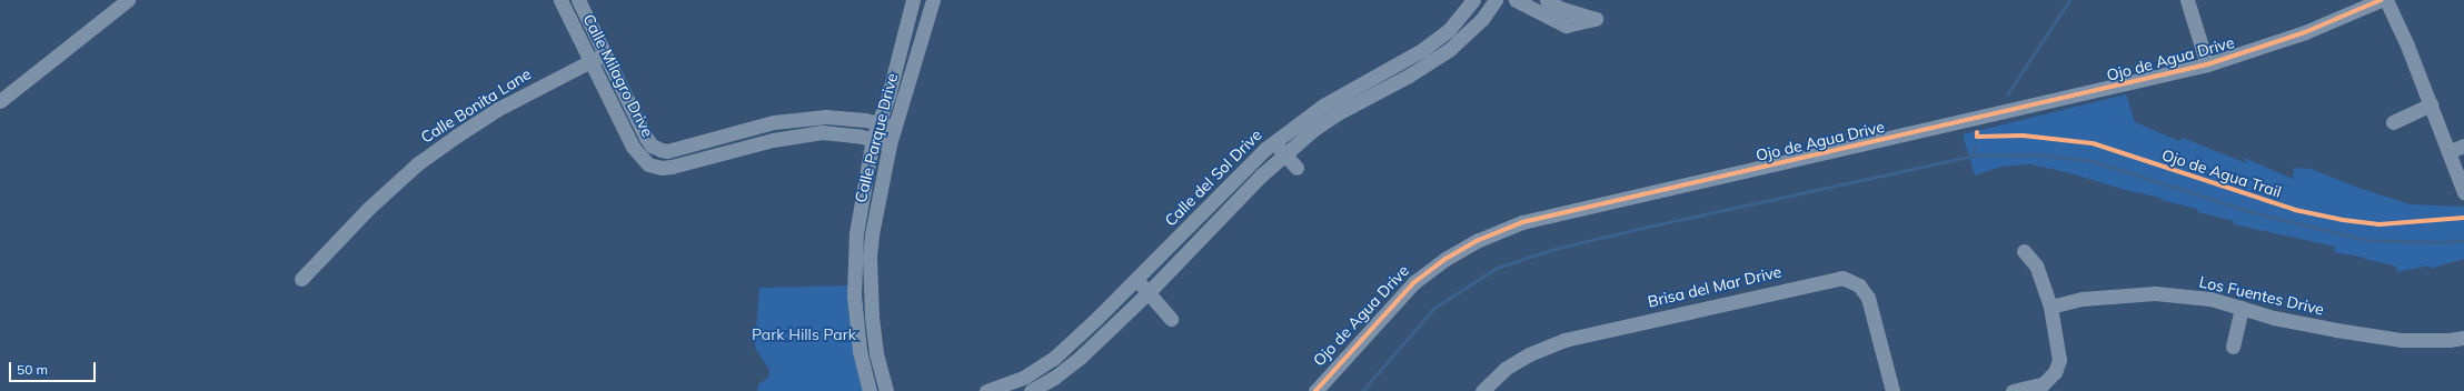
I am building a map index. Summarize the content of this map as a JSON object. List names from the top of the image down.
{
  "streets": {
    "street": [
      "Ojo de Agua Drive",
      "Calle Milagro Drive",
      "Calle Bonita Lane",
      "Calle Parque Drive",
      "Calle del Sol Drive",
      "Brisa del Mar Drive",
      "Los Fuentes Drive"
    ],
    "cycle path": ["Ojo de Agua Trail"]
  },
  "crossings": [
    ["Calle Milagro Drive", "Calle Bonita Lane"],
    ["Calle Milagro Drive", "Calle Parque Drive"]
  ],
  "parks": ["Park Hills Park"],
  "scale_bar": "50 m"
}
